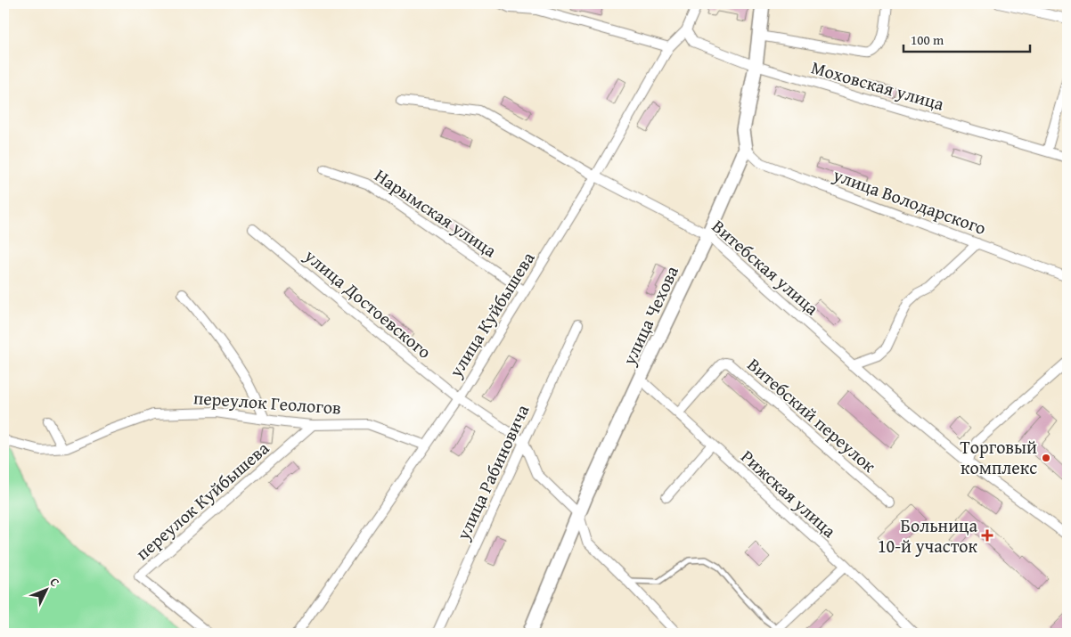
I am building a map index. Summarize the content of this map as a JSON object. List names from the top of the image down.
{
  "streets": {
    "street": [
      "Моховская улица",
      "улица Володарского",
      "Нарымская улица",
      "Витебская улица",
      "улица Достоевского",
      "улица Куйбышева",
      "улица Чехова",
      "переулок Геологов",
      "Витебский переулок",
      "улица Рабиновича",
      "Рижская улица",
      "переулок Куйбышева"
    ]
  },
  "crossings": [
    ["Моховская улица", "улица Куйбышева"],
    ["Моховская улица", "улица Чехова"],
    ["улица Володарского", "улица Чехова"],
    ["Нарымская улица", "улица Куйбышева"],
    ["Витебская улица", "улица Куйбышева"],
    ["Витебская улица", "улица Чехова"],
    ["улица Достоевского", "улица Куйбышева"],
    ["улица Достоевского", "улица Рабиновича"],
    ["улица Куйбышева", "переулок Геологов"],
    ["улица Чехова", "Рижская улица"],
    ["переулок Геологов", "переулок Куйбышева"],
    ["Витебский переулок", "Рижская улица"]
  ],
  "places": {
    "other": ["Торговый комплекс"],
    "health": ["Больница 10-й участок"]
  },
  "scale_bar": "100 m",
  "north": "top right"
}
